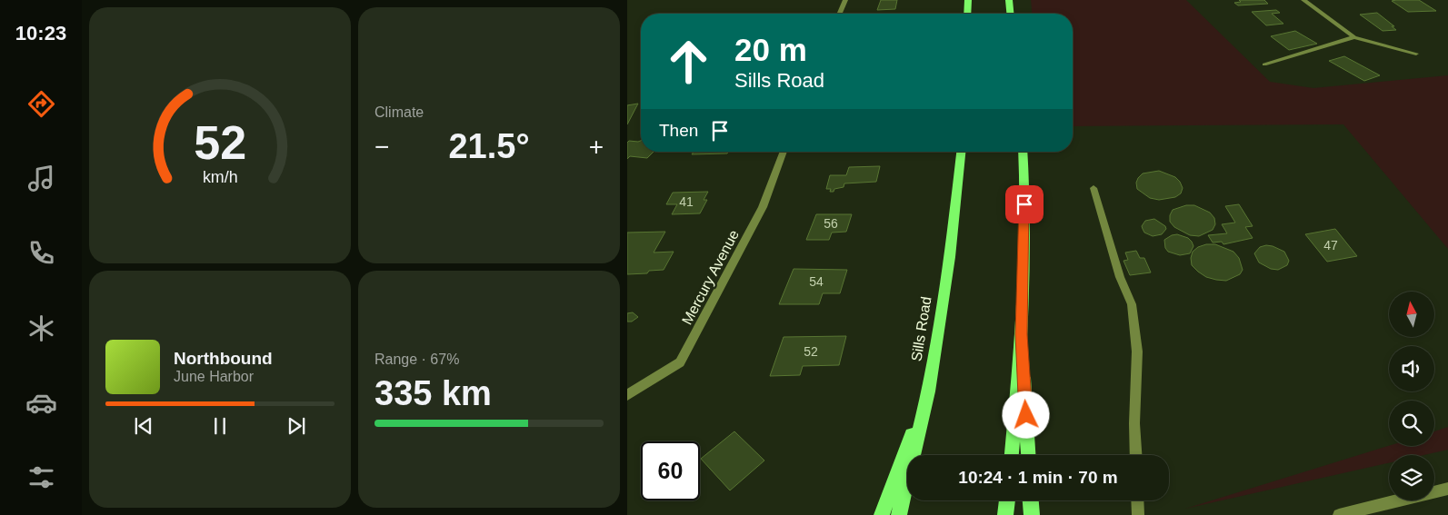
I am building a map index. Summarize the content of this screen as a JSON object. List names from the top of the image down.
{
  "streets": {
    "main road": ["Sills Road"],
    "street": ["Mercury Avenue"]
  },
  "house_numbers": [
    "41",
    "56",
    "47",
    "54",
    "52"
  ],
  "north": "top",
  "page": {
    "tabs": "10:23",
    "tile": [
      "Climate",
      ["Range · 67%", "335 km"]
    ],
    "turn": ["20 m", "Sills Road"],
    "then": "Then",
    "heat": ["−", "21.5°", "+"],
    "song": ["Northbound", "June Harbor"],
    "limit": "60",
    "trip": "10:24 · 1 min · 70 m",
    "gauge": ["52", "km/h"]
  }
}
